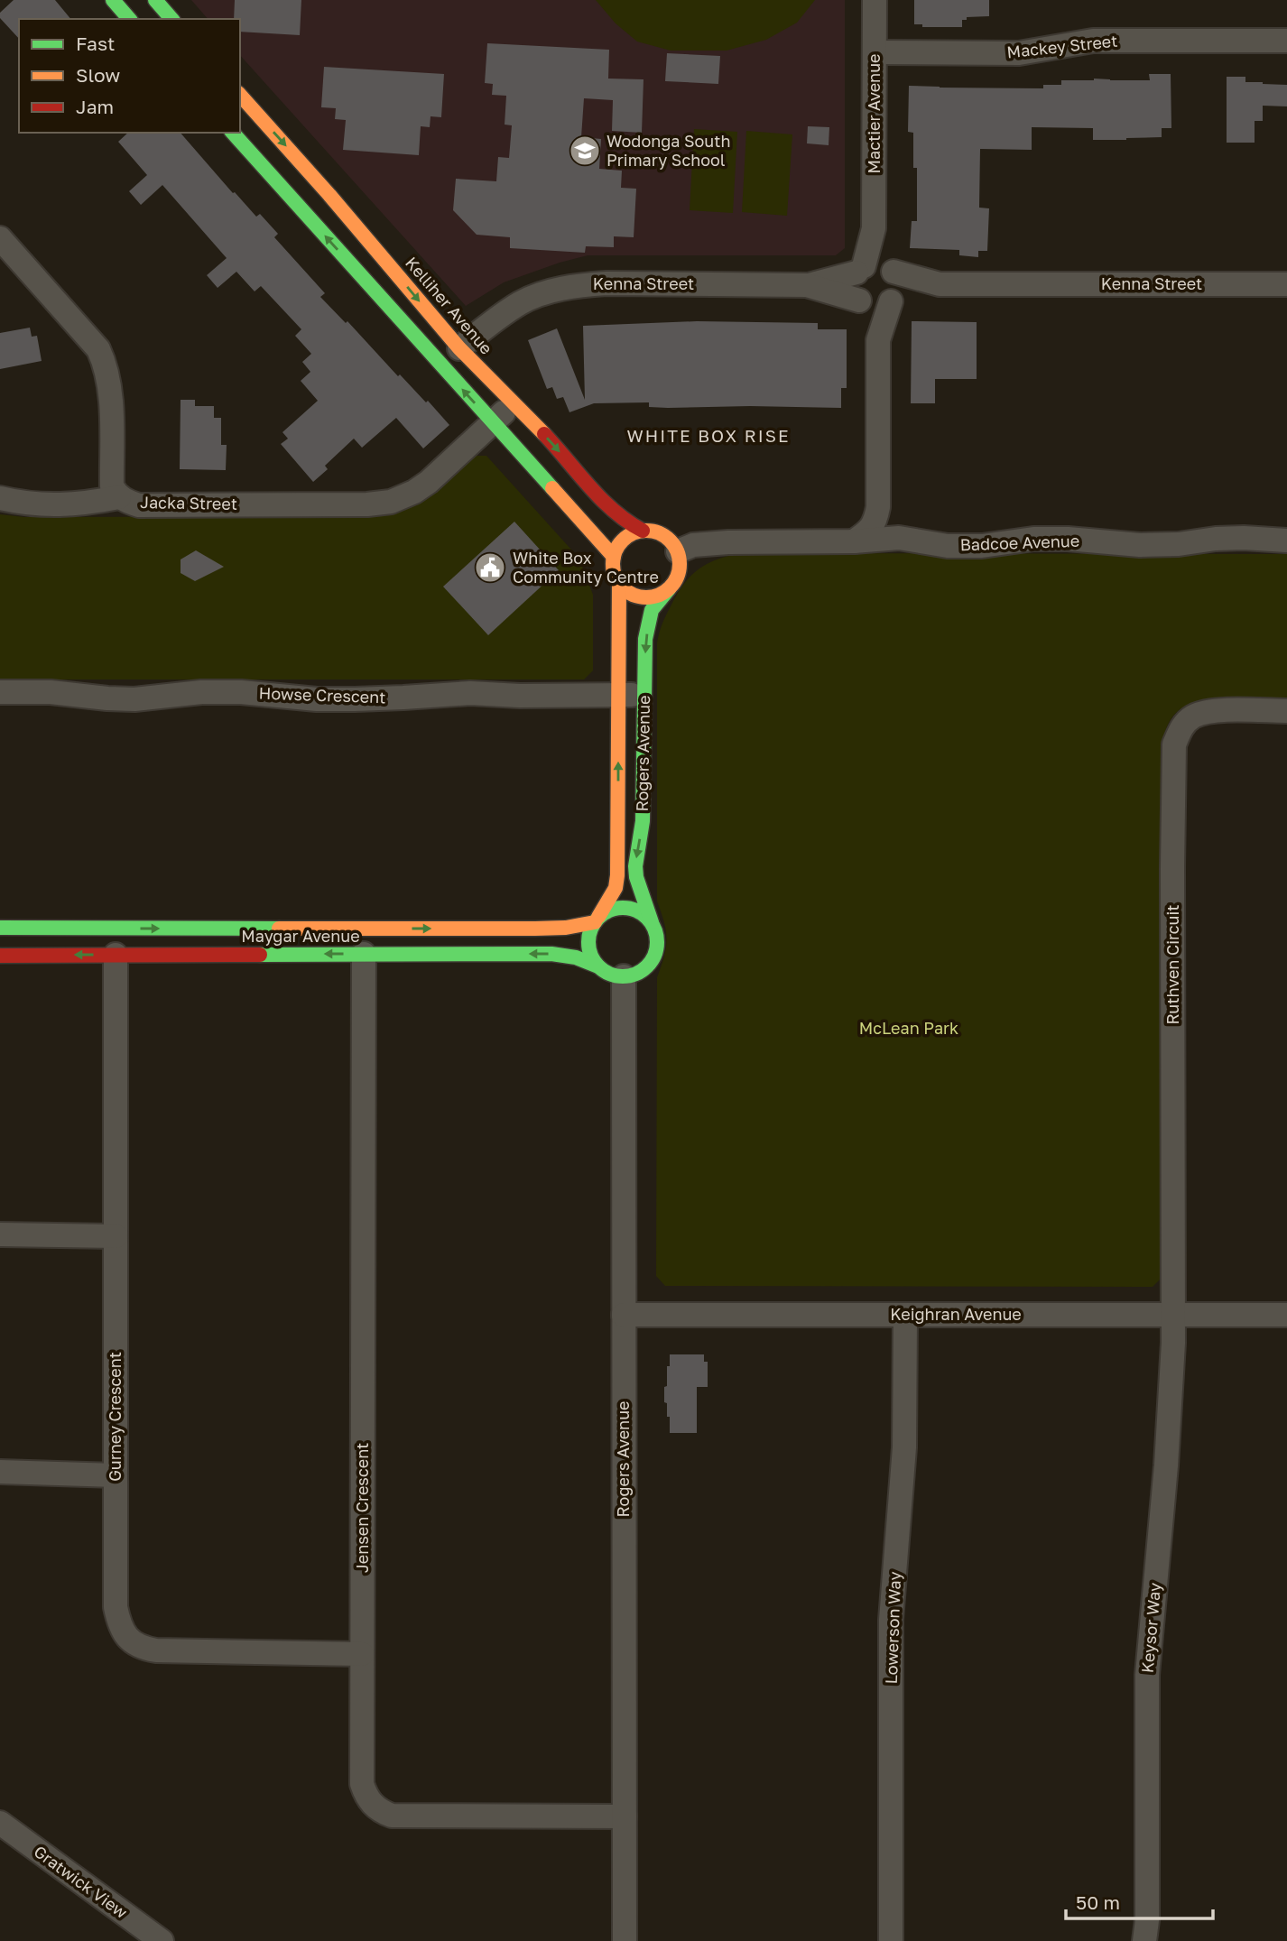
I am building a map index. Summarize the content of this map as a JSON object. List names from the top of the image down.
{
  "streets": {
    "street": [
      "Mackey Street",
      "Mactier Avenue",
      "Kenna Street",
      "Kelliher Avenue",
      "Jacka Street",
      "Badcoe Avenue",
      "Howse Crescent",
      "Rogers Avenue",
      "Maygar Avenue",
      "Ruthven Circuit",
      "Keighran Avenue",
      "Gurney Crescent",
      "Jensen Crescent",
      "Lowerson Way",
      "Keysor Way",
      "Gratwick View"
    ]
  },
  "crossings": [
    ["Mackey Street", "Mactier Avenue"],
    ["Mactier Avenue", "Kenna Street"],
    ["Kenna Street", "Kelliher Avenue"],
    ["Kelliher Avenue", "Jacka Street"],
    ["Kelliher Avenue", "Badcoe Avenue"],
    ["Kelliher Avenue", "Rogers Avenue"],
    ["Badcoe Avenue", "Rogers Avenue"],
    ["Howse Crescent", "Rogers Avenue"],
    ["Rogers Avenue", "Maygar Avenue"],
    ["Rogers Avenue", "Keighran Avenue"],
    ["Rogers Avenue", "Jensen Crescent"],
    ["Maygar Avenue", "Gurney Crescent"],
    ["Maygar Avenue", "Jensen Crescent"],
    ["Ruthven Circuit", "Keighran Avenue"],
    ["Ruthven Circuit", "Keysor Way"],
    ["Keighran Avenue", "Lowerson Way"],
    ["Keighran Avenue", "Keysor Way"],
    ["Gurney Crescent", "Jensen Crescent"]
  ],
  "districts": ["WHITE BOX RISE"],
  "parks": ["McLean Park"],
  "places": {
    "school or university": ["Wodonga South Primary School"],
    "public building": ["White Box Community Centre"]
  },
  "legend": ["Fast", "Slow", "Jam"],
  "scale_bar": "50 m"
}
